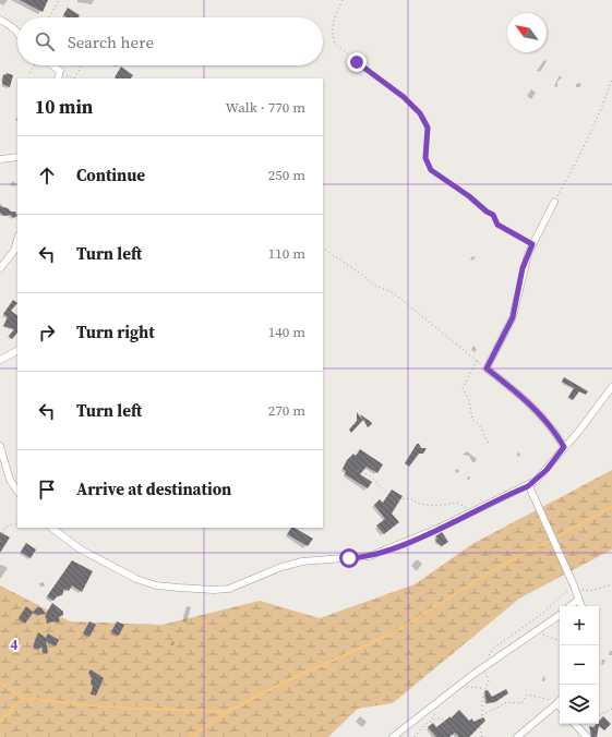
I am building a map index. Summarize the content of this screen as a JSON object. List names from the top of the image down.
{
  "north": "top left",
  "page": {
    "search": "Search here",
    "heading": ["10 min", "Walk · 770 m"],
    "list": [
      ["Continue", "250 m"],
      ["Turn left", "110 m"],
      ["Turn right", "140 m"],
      ["Turn left", "270 m"],
      "Arrive at destination"
    ],
    "map_buttons": ["+", "−"]
  },
  "grid": {
    "rows": ["4"]
  }
}
